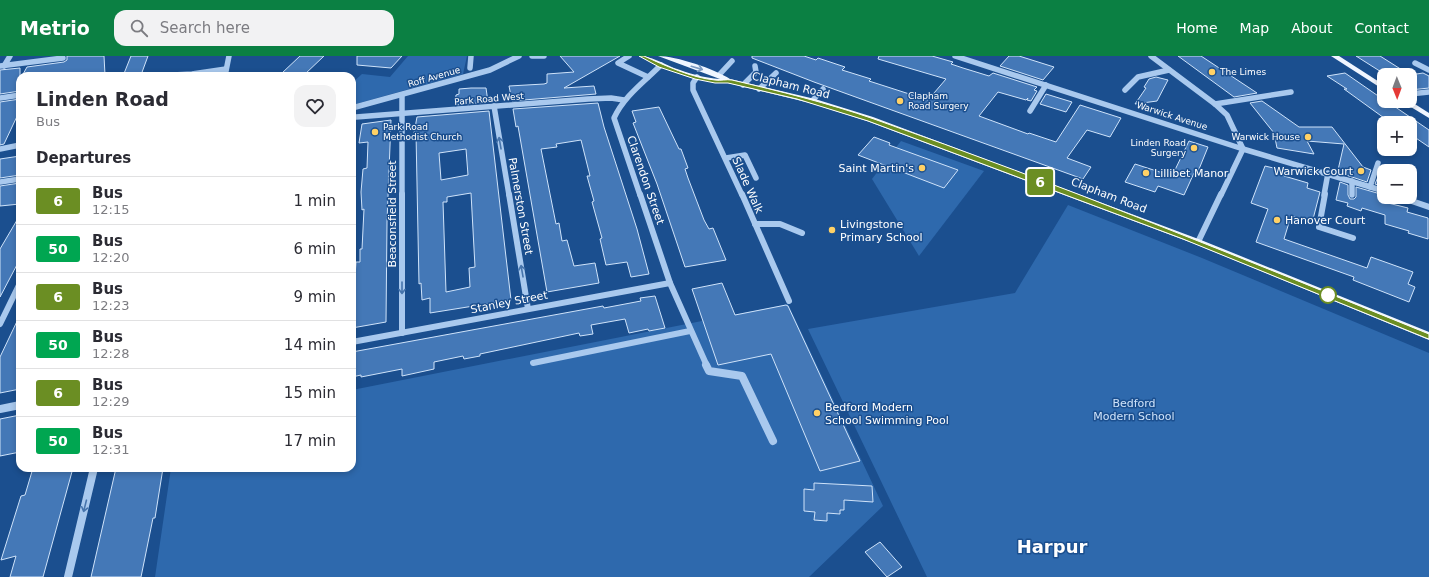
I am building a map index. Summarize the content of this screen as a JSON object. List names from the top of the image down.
{
  "streets": {
    "main road": ["Clapham Road"],
    "street": [
      "Roff Avenue",
      "Park Road West",
      "Warwick Avenue",
      "Clarendon Street",
      "Slade Walk",
      "Palmerston Street",
      "Beaconsfield Street",
      "Stanley Street"
    ]
  },
  "crossings": [
    ["Roff Avenue", "Beaconsfield Street"],
    ["Clapham Road", "Clarendon Street"],
    ["Clapham Road", "Slade Walk"],
    ["Park Road West", "Clarendon Street"],
    ["Park Road West", "Palmerston Street"],
    ["Park Road West", "Beaconsfield Street"],
    ["Clarendon Street", "Stanley Street"],
    ["Palmerston Street", "Stanley Street"],
    ["Beaconsfield Street", "Stanley Street"]
  ],
  "one_way": ["Palmerston Street", "Beaconsfield Street"],
  "districts": ["Harpur"],
  "parks": ["Bedford Modern School"],
  "places": [
    "The Limes",
    "Clapham Road Surgery",
    "Park Road Methodist Church",
    "Warwick House",
    "Linden Road Surgery",
    "Saint Martin's",
    "Warwick Court",
    "Lillibet Manor",
    "Hanover Court",
    "Livingstone Primary School",
    "Bedford Modern School Swimming Pool"
  ],
  "lines": ["bus line 6"],
  "north": "bottom",
  "page": {
    "header": "Metrio",
    "search": "Search here",
    "nav": [
      "Home",
      "Map",
      "About",
      "Contact"
    ],
    "on_map": "6",
    "map_buttons": ["+", "−"],
    "heading": [
      ["Linden Road", "Bus"],
      "Departures"
    ],
    "list": [
      {
        "mark": "6",
        "name": "Bus",
        "note": "12:15",
        "value": "1 min"
      },
      {
        "mark": "50",
        "name": "Bus",
        "note": "12:20",
        "value": "6 min"
      },
      {
        "mark": "6",
        "name": "Bus",
        "note": "12:23",
        "value": "9 min"
      },
      {
        "mark": "50",
        "name": "Bus",
        "note": "12:28",
        "value": "14 min"
      },
      {
        "mark": "6",
        "name": "Bus",
        "note": "12:29",
        "value": "15 min"
      },
      {
        "mark": "50",
        "name": "Bus",
        "note": "12:31",
        "value": "17 min"
      }
    ]
  }
}
